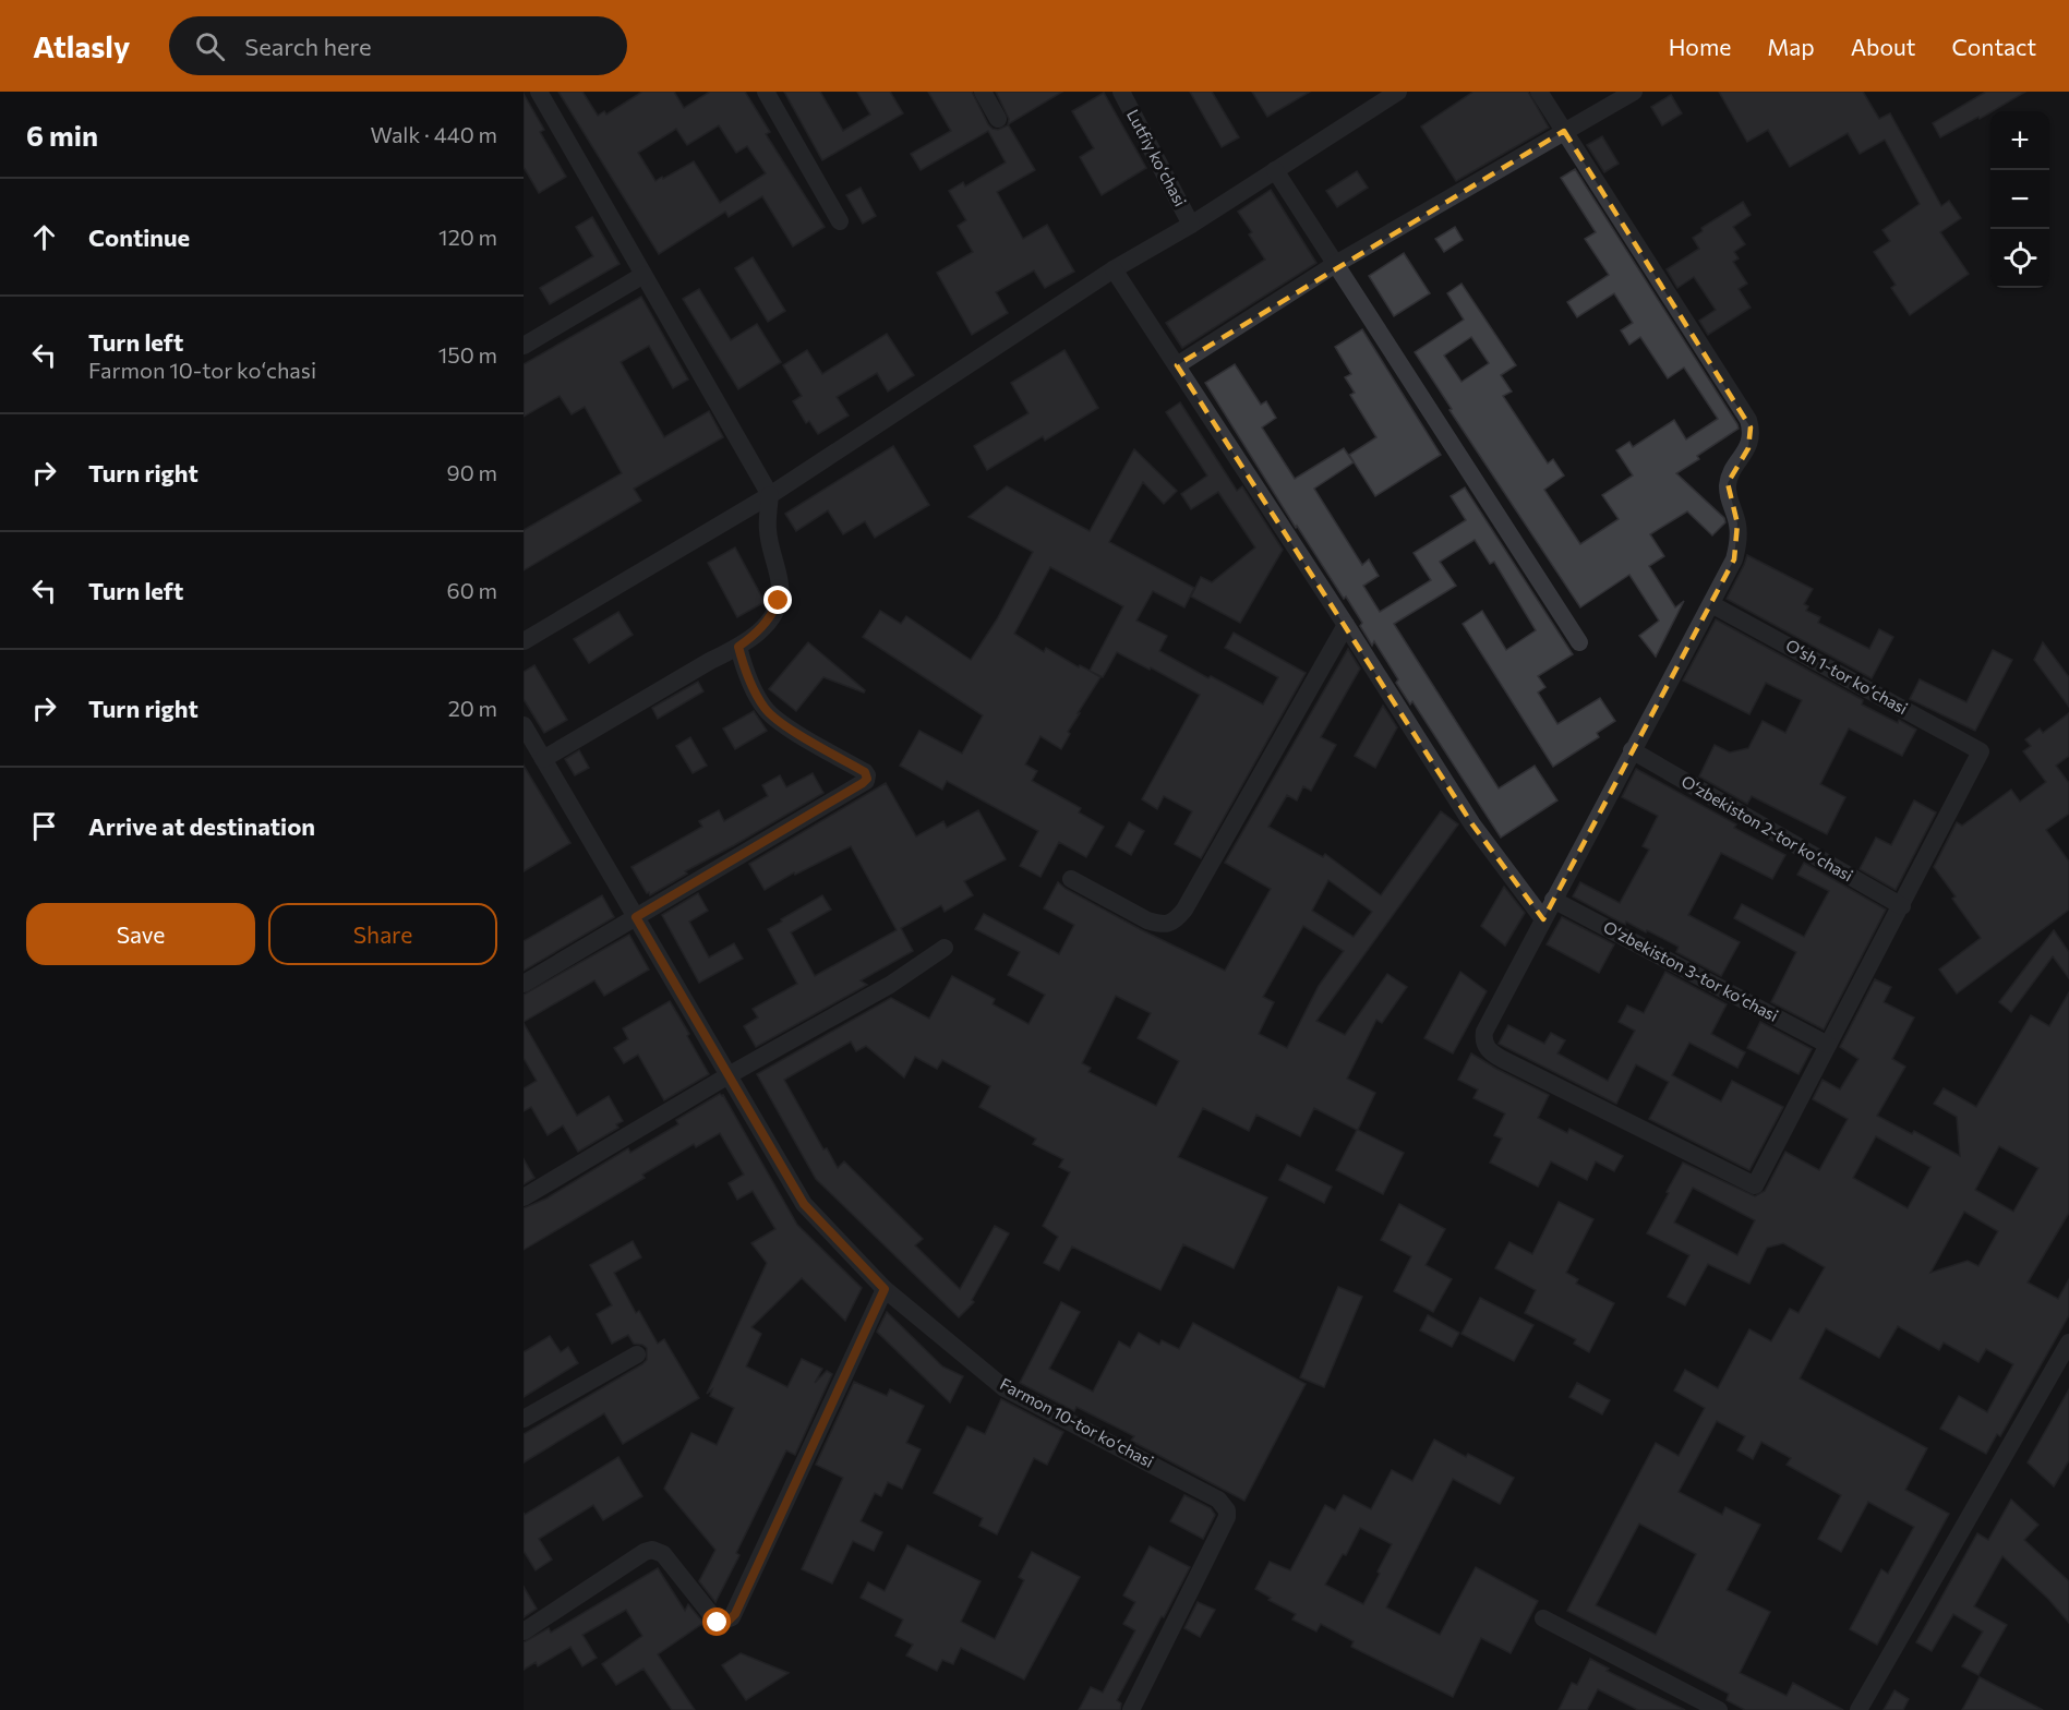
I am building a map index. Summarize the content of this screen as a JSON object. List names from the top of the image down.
{
  "streets": {
    "street": [
      "Lutfiy koʻchasi",
      "O‘sh 1-tor koʻchasi",
      "O‘zbekiston 2-tor koʻchasi",
      "O‘zbekiston 3-tor koʻchasi",
      "Farmon 10-tor koʻchasi"
    ]
  },
  "crossings": [
    ["O‘sh 1-tor koʻchasi", "O‘zbekiston 2-tor koʻchasi"]
  ],
  "page": {
    "header": "Atlasly",
    "search": "Search here",
    "nav": [
      "Home",
      "Map",
      "About",
      "Contact"
    ],
    "heading": ["6 min", "Walk · 440 m"],
    "map_buttons": ["+", "−"],
    "list": [
      ["Continue", "120 m"],
      ["Turn left", "Farmon 10-tor koʻchasi", "150 m"],
      ["Turn right", "90 m"],
      ["Turn left", "60 m"],
      ["Turn right", "20 m"],
      "Arrive at destination"
    ],
    "buttons": ["Save", "Share"]
  }
}
